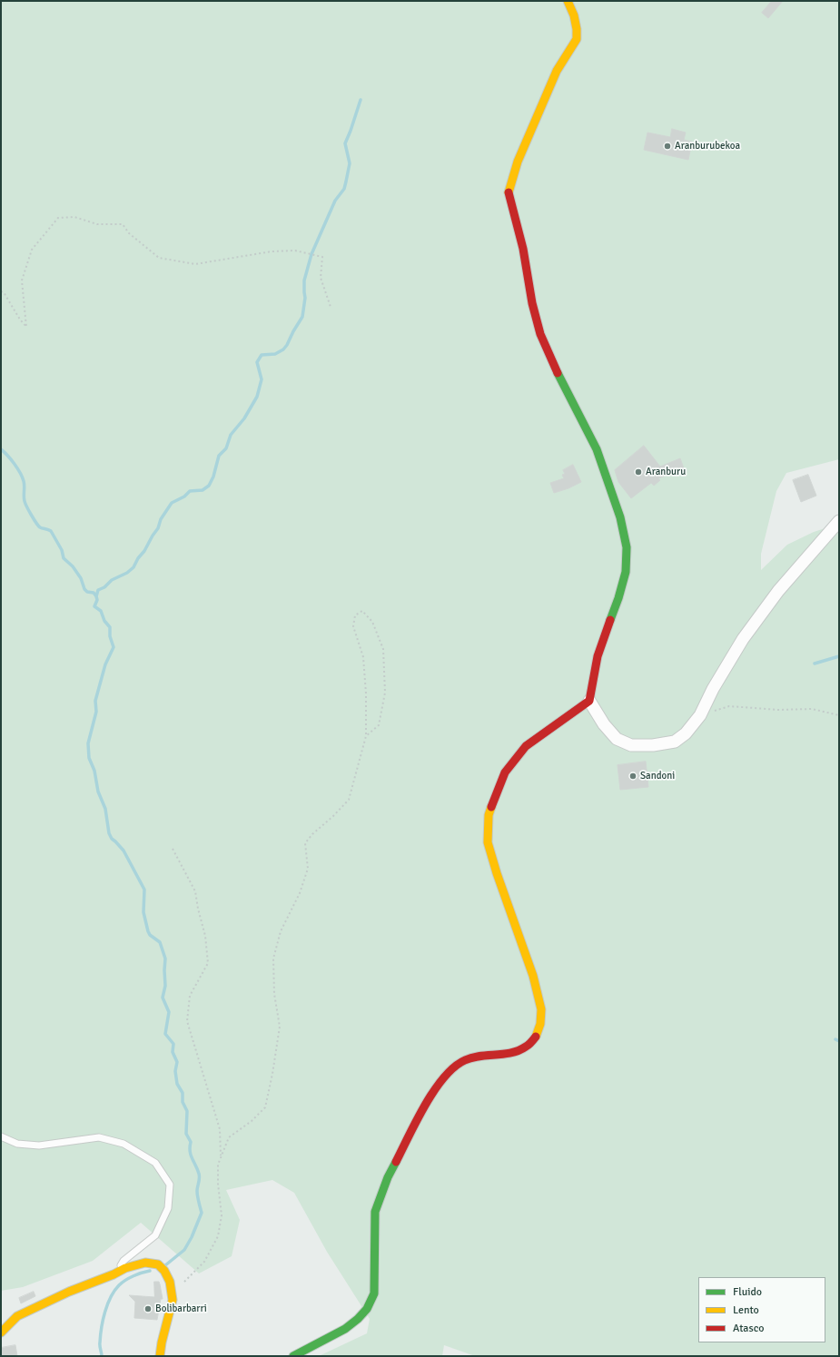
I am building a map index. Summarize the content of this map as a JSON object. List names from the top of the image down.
{
  "places": [
    "Aranburubekoa",
    "Aranburu",
    "Sandoni",
    "Bolibarbarri"
  ],
  "legend": ["Fluido", "Lento", "Atasco"]
}
